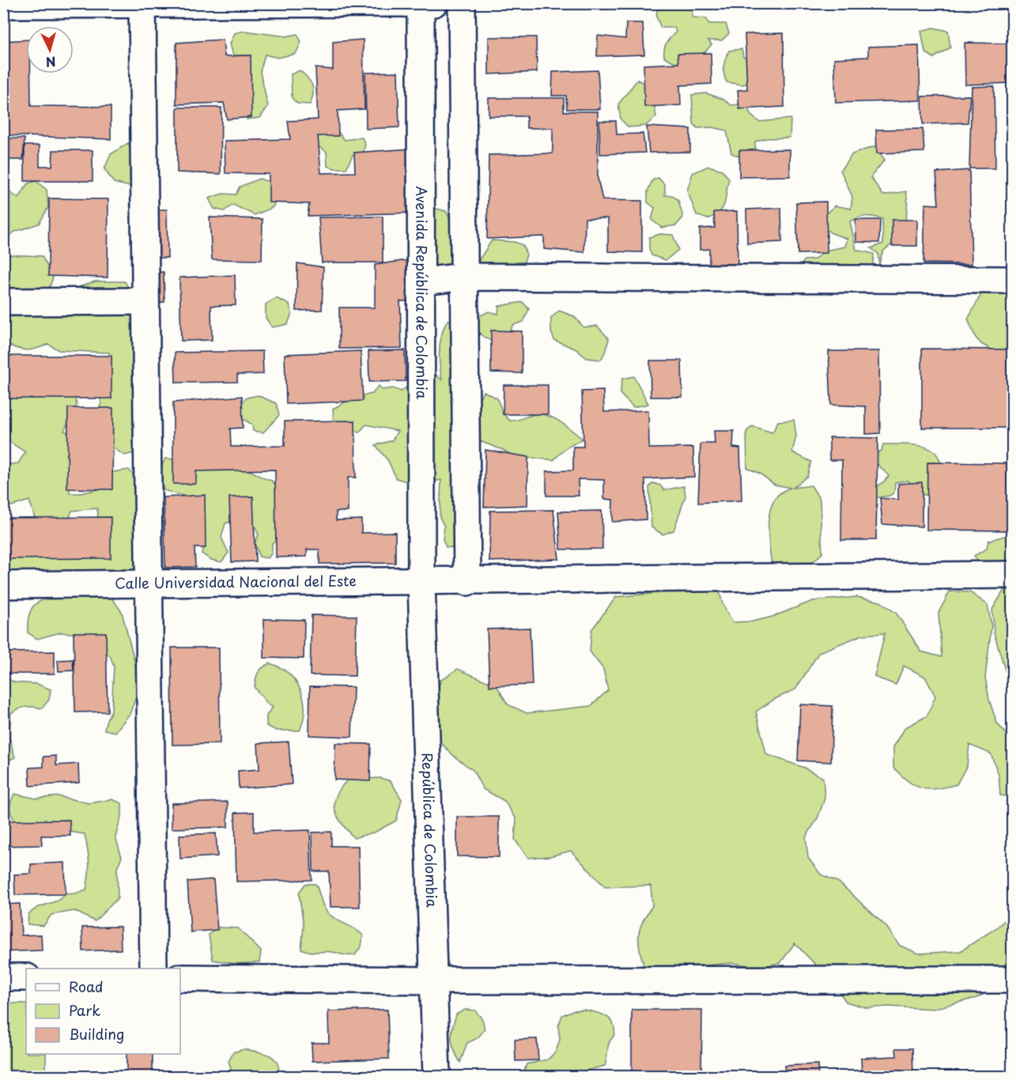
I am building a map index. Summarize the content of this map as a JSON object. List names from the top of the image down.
{
  "streets": {
    "street": ["Avenida República de Colombia", "Calle Universidad Nacional del Este", "República de Colombia"]
  },
  "crossings": [
    ["Avenida República de Colombia", "Calle Universidad Nacional del Este"],
    ["Avenida República de Colombia", "República de Colombia"],
    ["Calle Universidad Nacional del Este", "República de Colombia"]
  ],
  "legend": ["Road", "Park", "Building"],
  "north": "bottom"
}
